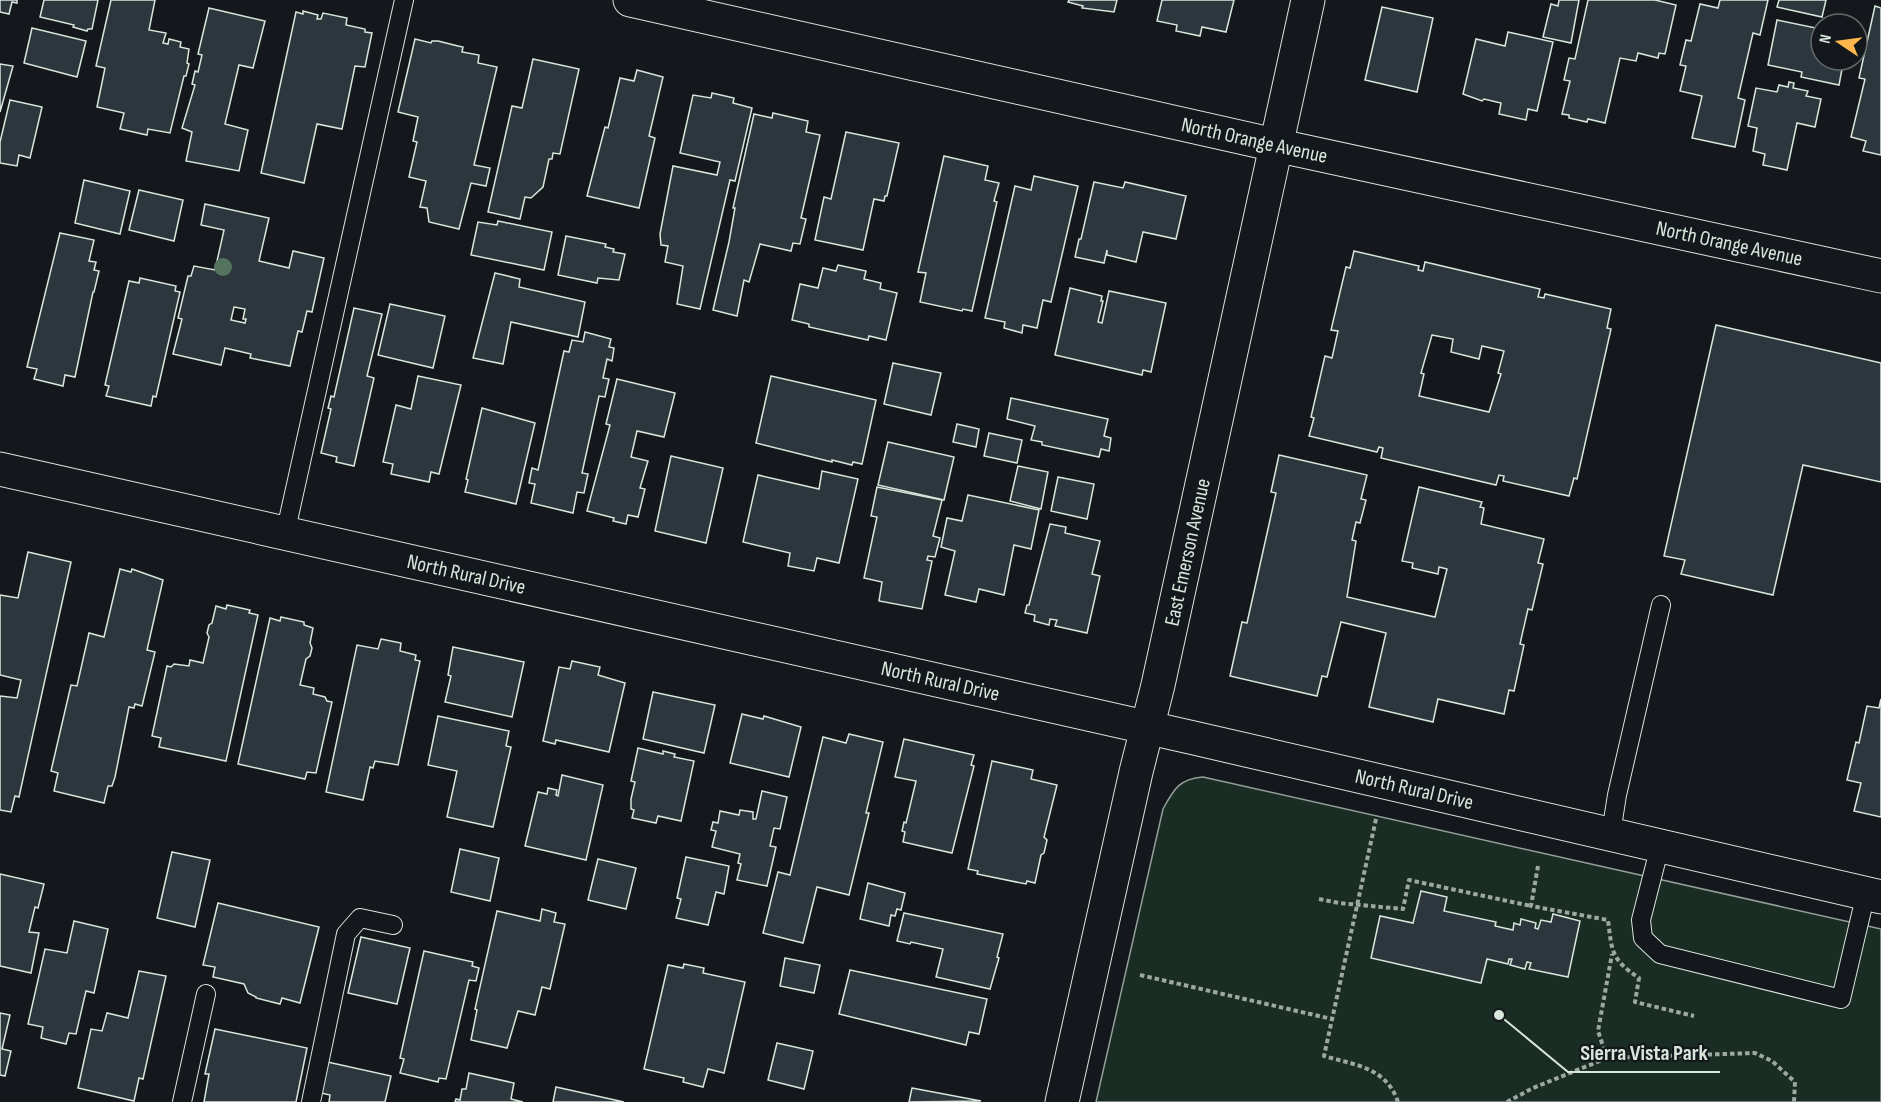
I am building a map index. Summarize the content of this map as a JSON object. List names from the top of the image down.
{
  "streets": {
    "street": ["North Orange Avenue", "East Emerson Avenue", "North Rural Drive"]
  },
  "crossings": [
    ["North Orange Avenue", "East Emerson Avenue"],
    ["East Emerson Avenue", "North Rural Drive"]
  ],
  "places": ["Sierra Vista Park"],
  "north": "left"
}
